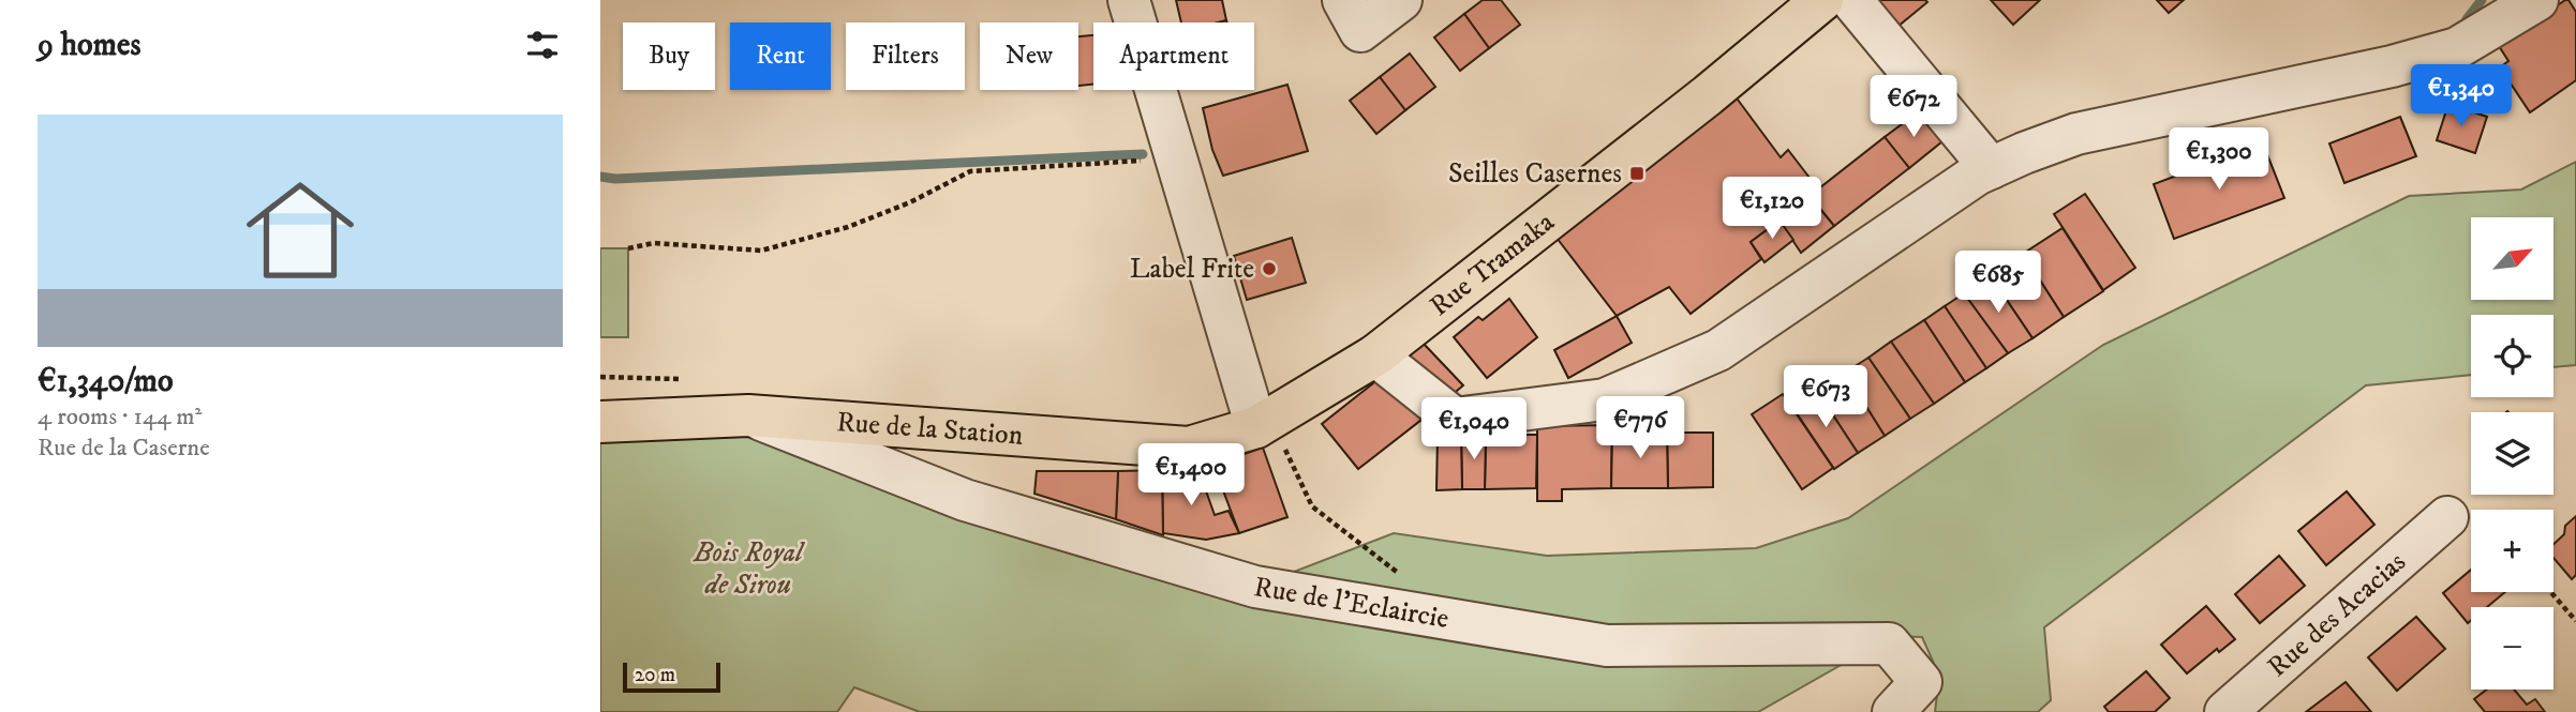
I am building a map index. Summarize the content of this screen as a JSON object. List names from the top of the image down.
{
  "streets": {
    "main road": ["Rue Tramaka", "Rue de la Station"],
    "street": ["Rue de l'Eclaircie", "Rue des Acacias"]
  },
  "crossings": [
    ["Rue Tramaka", "Rue de la Station"],
    ["Rue de la Station", "Rue de l'Eclaircie"]
  ],
  "parks": ["Bois Royal de Sirou"],
  "places": {
    "transit": ["Seilles Casernes"],
    "other": ["Label Frite"]
  },
  "scale_bar": "20 m",
  "north": "top right",
  "page": {
    "heading": "9 homes",
    "chip": [
      "Buy",
      "Rent",
      "Filters",
      "New",
      "Apartment"
    ],
    "price": [
      "€1,340",
      "€672",
      "€1,300",
      "€1,120",
      "€685",
      "€673",
      "€776",
      "€1,040",
      "€1,400"
    ],
    "list": [
      {
        "name": "€1,340/mo",
        "note": "4 rooms · 144 m² · Rue de la Caserne"
      }
    ],
    "map_buttons": ["+", "−"],
    "scale": "20 m"
  }
}
